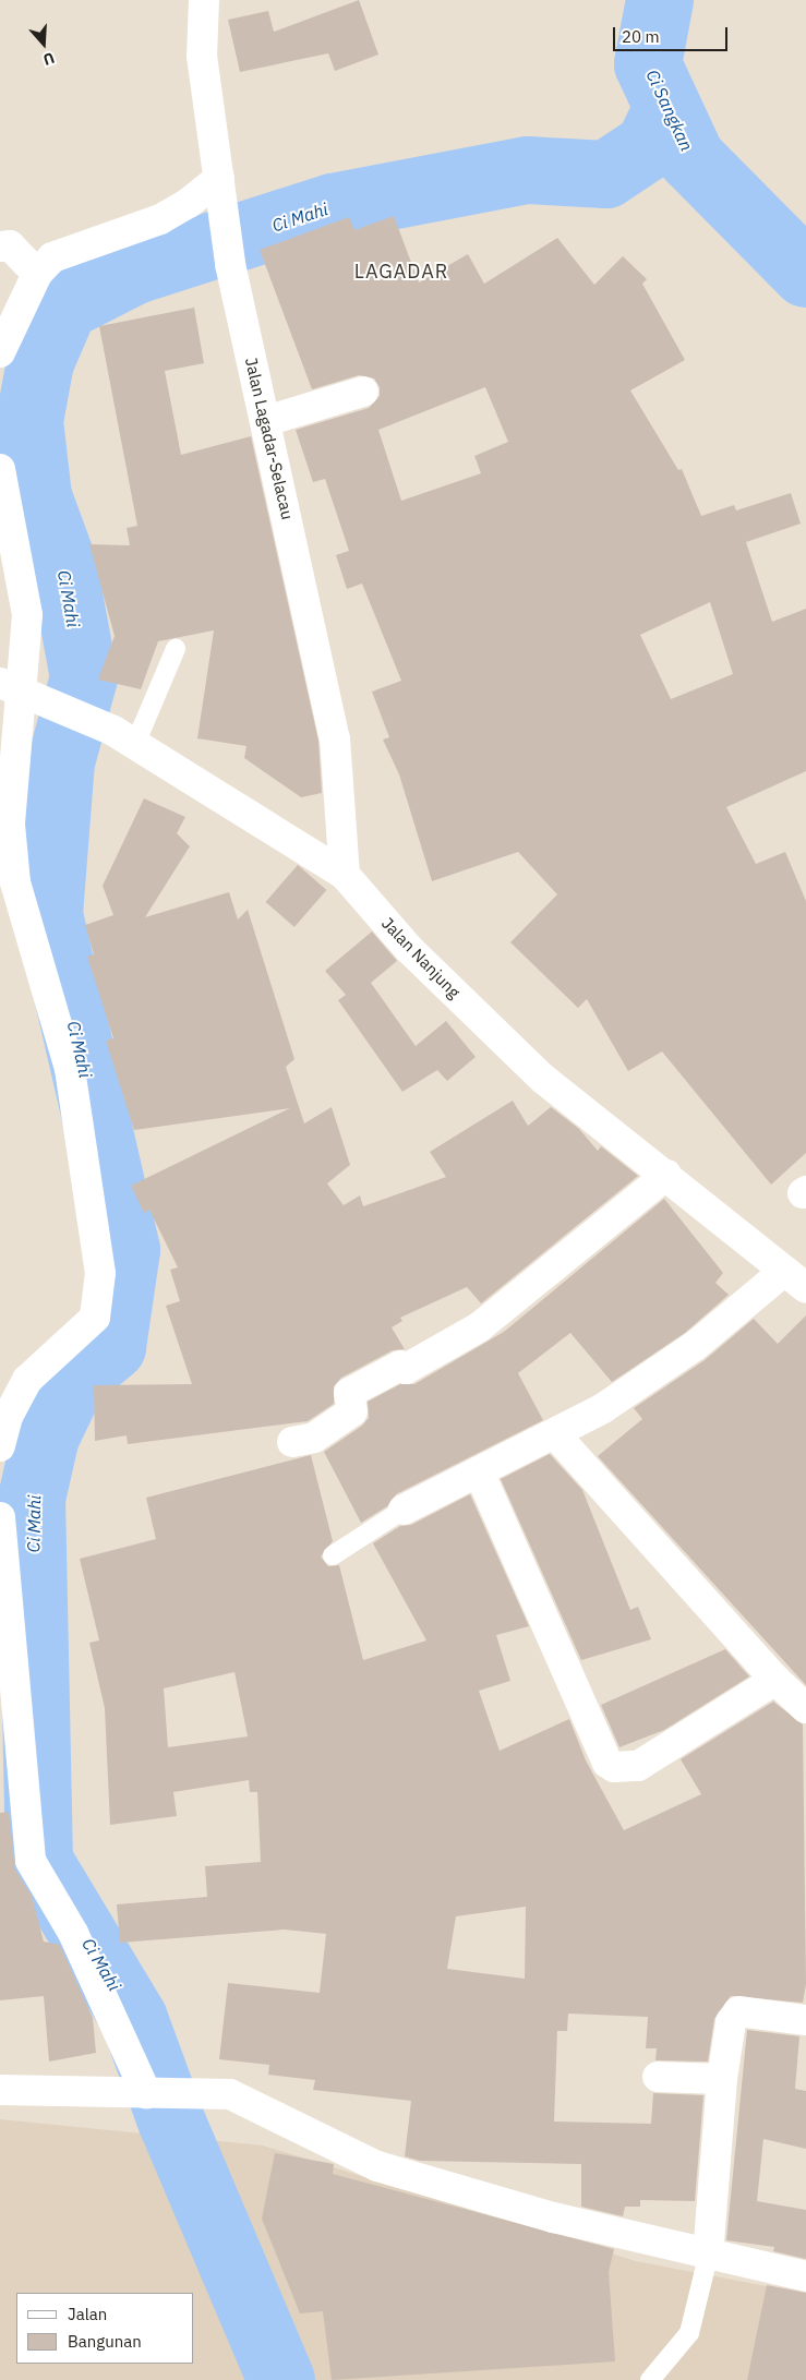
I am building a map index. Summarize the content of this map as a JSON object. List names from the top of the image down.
{
  "streets": {
    "street": ["Jalan Lagadar-Selacau", "Jalan Nanjung"]
  },
  "crossings": [
    ["Jalan Lagadar-Selacau", "Jalan Nanjung"]
  ],
  "districts": ["LAGADAR"],
  "water": ["Ci Sangkan", "Ci Mahi"],
  "legend": ["Jalan", "Bangunan"],
  "scale_bar": "20 m",
  "north": "bottom"
}
